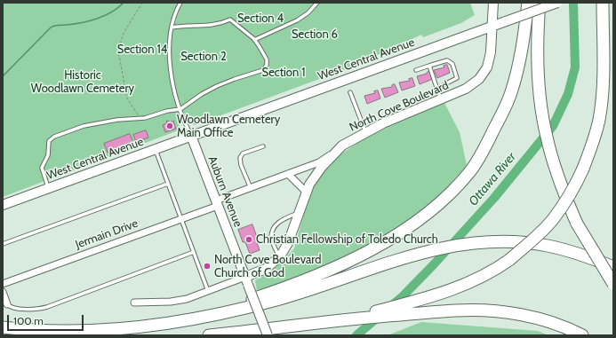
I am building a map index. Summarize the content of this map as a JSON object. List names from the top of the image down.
{
  "streets": {
    "street": [
      "West Central Avenue",
      "North Cove Boulevard",
      "Auburn Avenue",
      "Jermain Drive"
    ]
  },
  "crossings": [
    ["West Central Avenue", "North Cove Boulevard"],
    ["West Central Avenue", "Auburn Avenue"],
    ["North Cove Boulevard", "Auburn Avenue"],
    ["North Cove Boulevard", "Jermain Drive"],
    ["Auburn Avenue", "Jermain Drive"]
  ],
  "water": ["Ottawa River"],
  "parks": [
    "Section 4",
    "Section 6",
    "Section 14",
    "Section 2",
    "Section 1",
    "Historic Woodlawn Cemetery"
  ],
  "places": ["Woodlawn Cemetery Main Office", "Christian Fellowship of Toledo Church", "North Cove Boulevard Church of God"],
  "scale_bar": "100 m"
}
